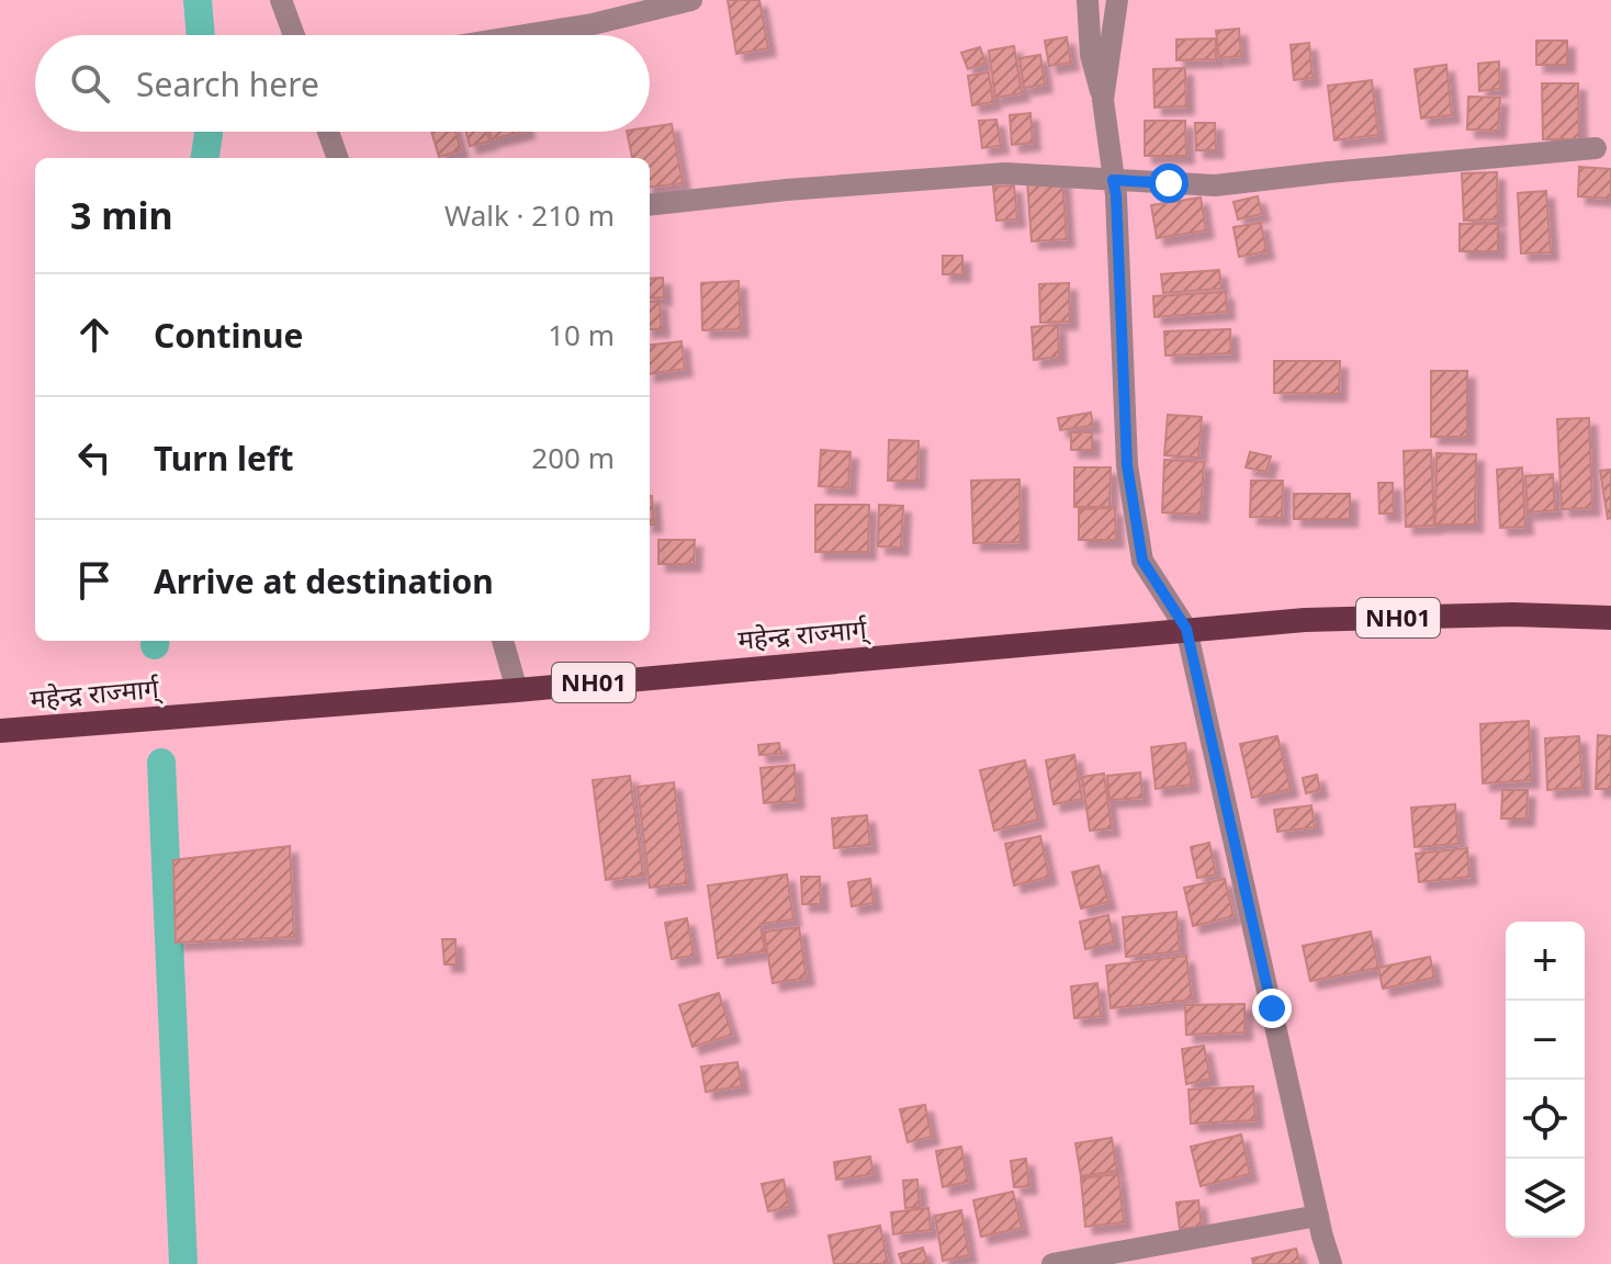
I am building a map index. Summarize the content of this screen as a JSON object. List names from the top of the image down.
{
  "streets": {
    "highway": ["NH01", "महेन्द्र राज्मार्ग्"]
  },
  "page": {
    "search": "Search here",
    "heading": ["3 min", "Walk · 210 m"],
    "list": [
      ["Continue", "10 m"],
      ["Turn left", "200 m"],
      "Arrive at destination"
    ],
    "map_buttons": ["+", "−"]
  }
}
